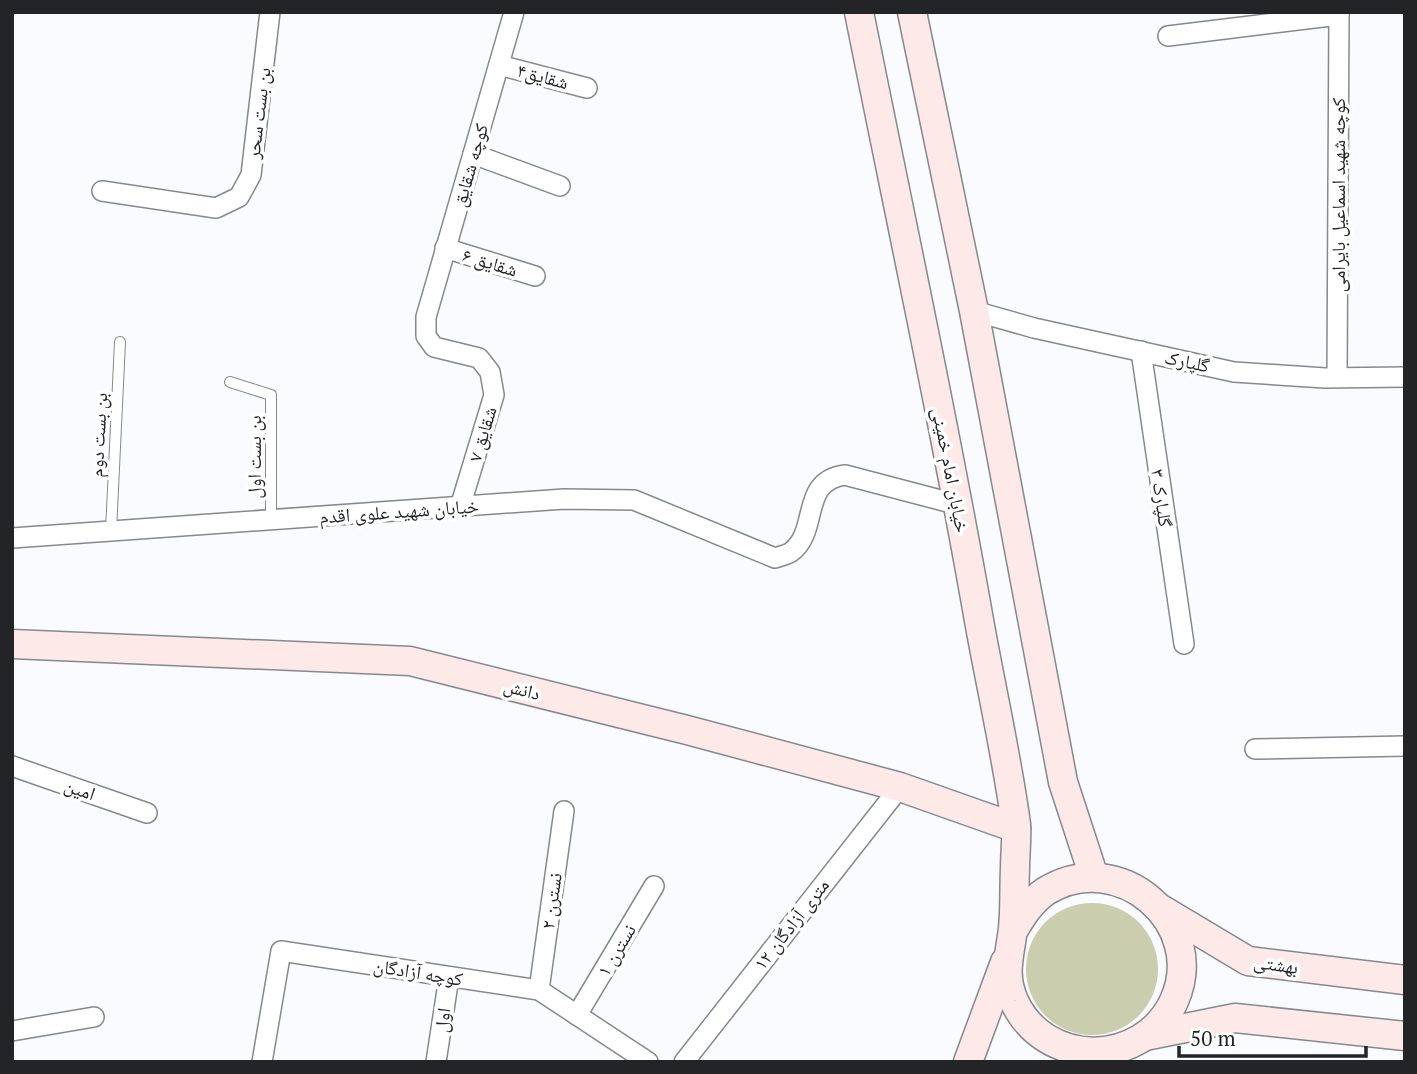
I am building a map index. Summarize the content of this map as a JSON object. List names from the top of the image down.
{
  "streets": {
    "main road": ["خیابان امام خمینی", "دانش", "بهشتی"],
    "street": [
      "شقایق۴",
      "بن بست سحر",
      "کوچه شقایق",
      "کوچه شهید اسماعیل بایرامی",
      "شقایق ۶",
      "گلپارک",
      "شقایق ۷",
      "گلپارک ۳",
      "خیابان شهید علوی اقدم",
      "امین",
      "نسترن ۲",
      "۱۲ متری آزادگان",
      "نسترن ۱",
      "کوچه آزادگان",
      "اول"
    ],
    "lane": ["بن بست دوم", "بن بست اول"]
  },
  "crossings": [
    ["شقایق۴", "کوچه شقایق"],
    ["کوچه شقایق", "شقایق ۶"],
    ["کوچه شقایق", "شقایق ۷"],
    ["کوچه شهید اسماعیل بایرامی", "گلپارک"],
    ["گلپارک", "گلپارک ۳"],
    ["شقایق ۷", "خیابان شهید علوی اقدم"],
    ["بن بست دوم", "خیابان شهید علوی اقدم"],
    ["بن بست اول", "خیابان شهید علوی اقدم"],
    ["خیابان امام خمینی", "خیابان شهید علوی اقدم"],
    ["خیابان امام خمینی", "دانش"],
    ["خیابان امام خمینی", "بهشتی"],
    ["دانش", "۱۲ متری آزادگان"],
    ["نسترن ۲", "کوچه آزادگان"],
    ["نسترن ۱", "کوچه آزادگان"],
    ["کوچه آزادگان", "اول"]
  ],
  "scale_bar": "50 m"
}
